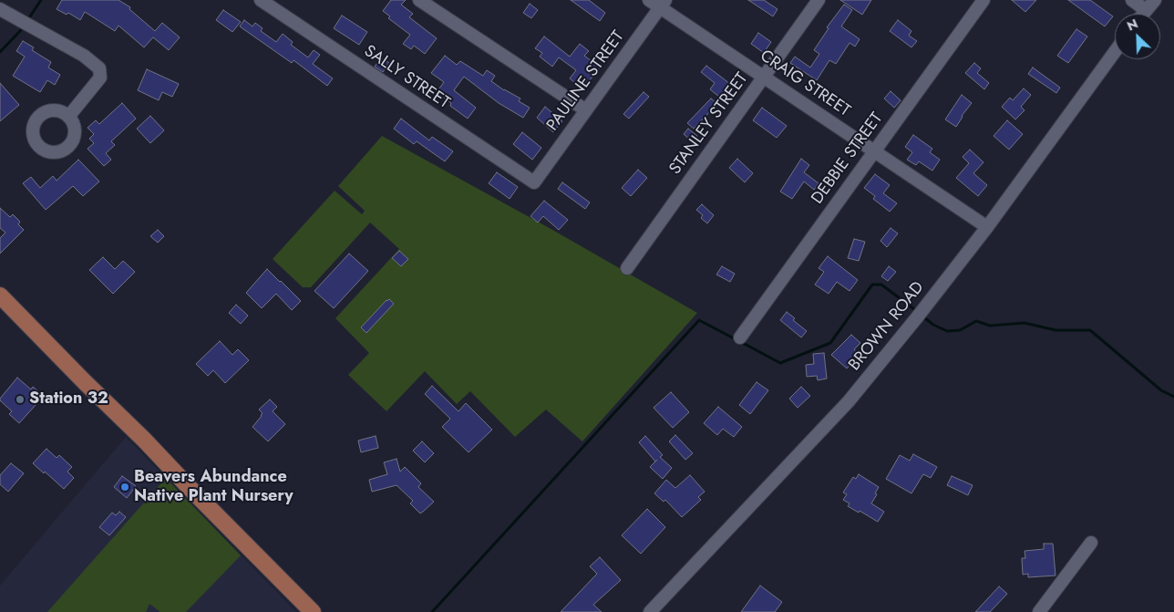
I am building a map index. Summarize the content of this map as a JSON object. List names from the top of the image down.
{
  "streets": {
    "street": [
      "SALLY STREET",
      "PAULINE STREET",
      "CRAIG STREET",
      "STANLEY STREET",
      "DEBBIE STREET",
      "BROWN ROAD"
    ]
  },
  "crossings": [
    ["SALLY STREET", "PAULINE STREET"],
    ["PAULINE STREET", "CRAIG STREET"],
    ["CRAIG STREET", "STANLEY STREET"],
    ["CRAIG STREET", "DEBBIE STREET"],
    ["CRAIG STREET", "BROWN ROAD"]
  ],
  "places": ["Station 32", "Beavers Abundance Native Plant Nursery"],
  "north": "top left"
}
